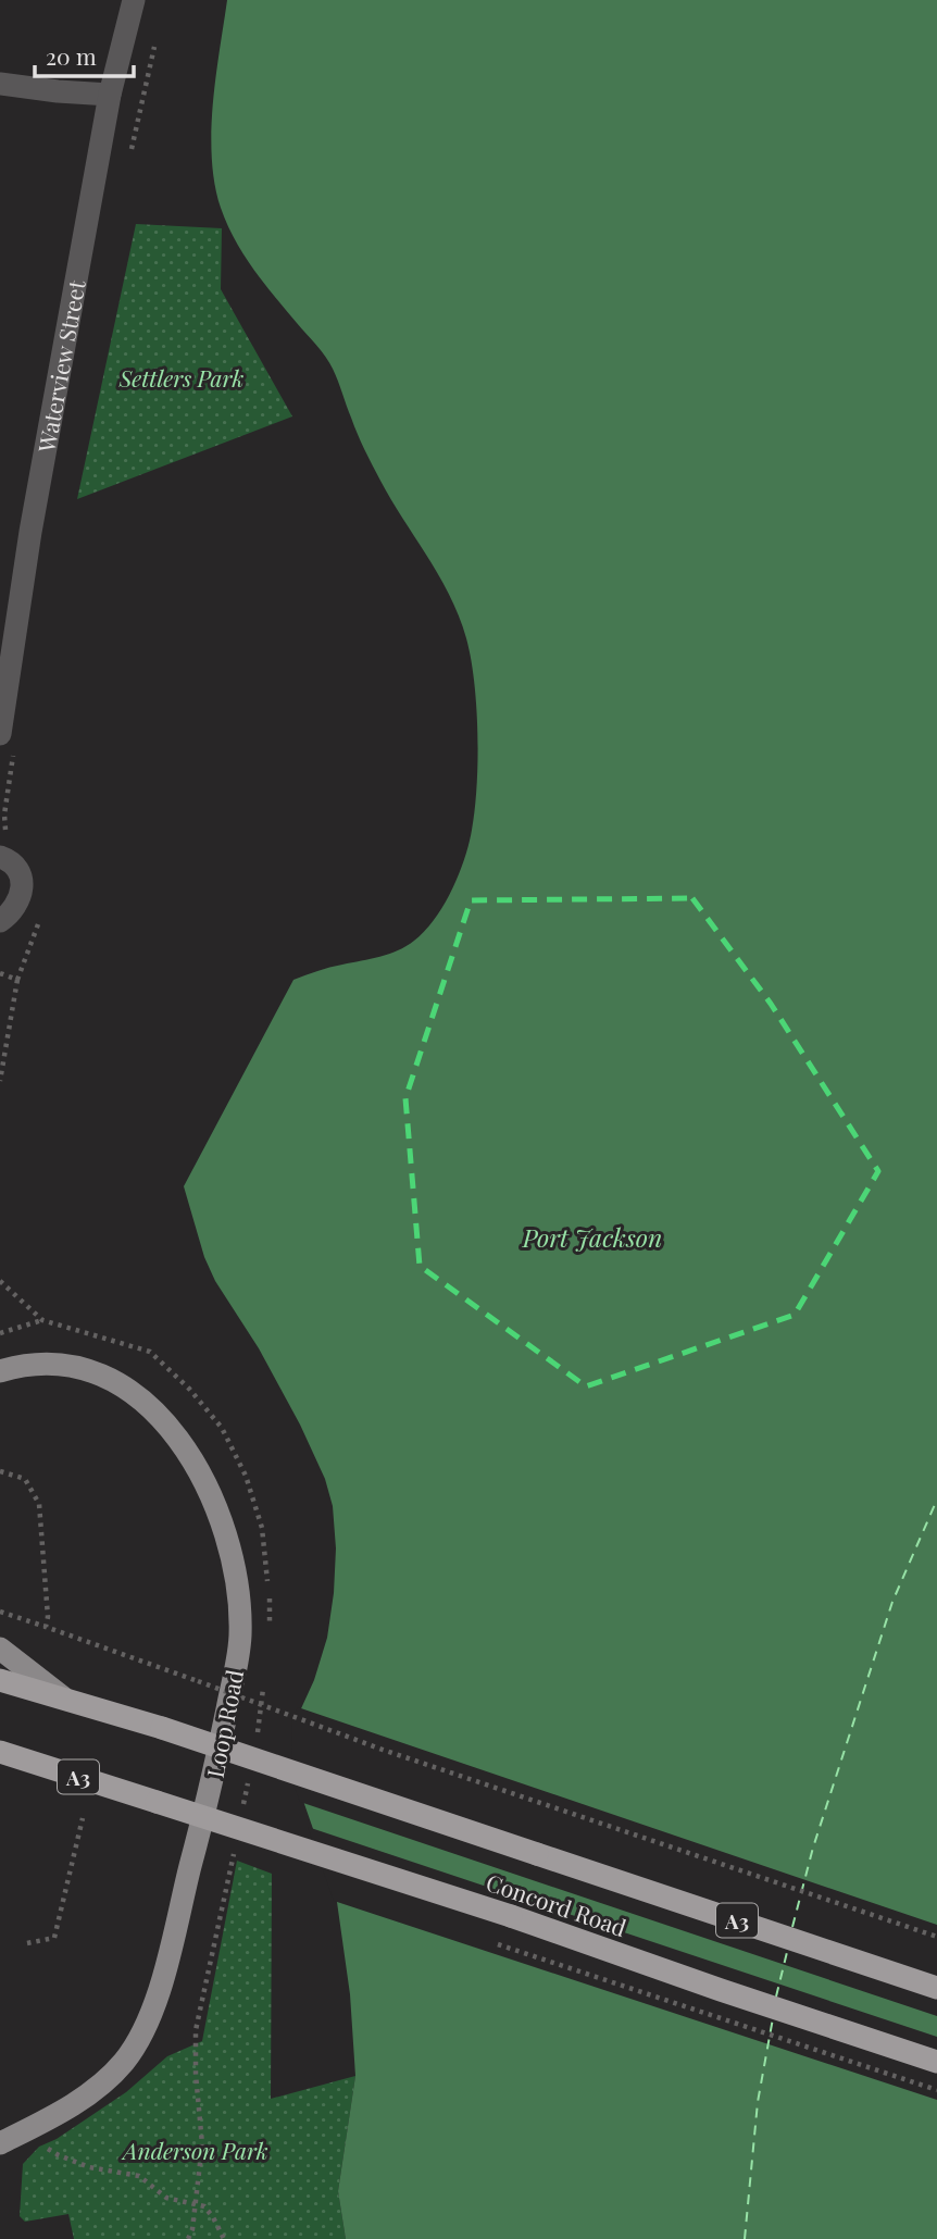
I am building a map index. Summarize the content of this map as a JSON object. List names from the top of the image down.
{
  "streets": {
    "highway": ["A3", "Concord Road"],
    "main road": ["Loop Road"],
    "street": ["Waterview Street"]
  },
  "crossings": [
    ["A3", "Concord Road"]
  ],
  "water": ["Port Jackson"],
  "parks": ["Settlers Park", "Anderson Park"],
  "scale_bar": "20 m"
}
